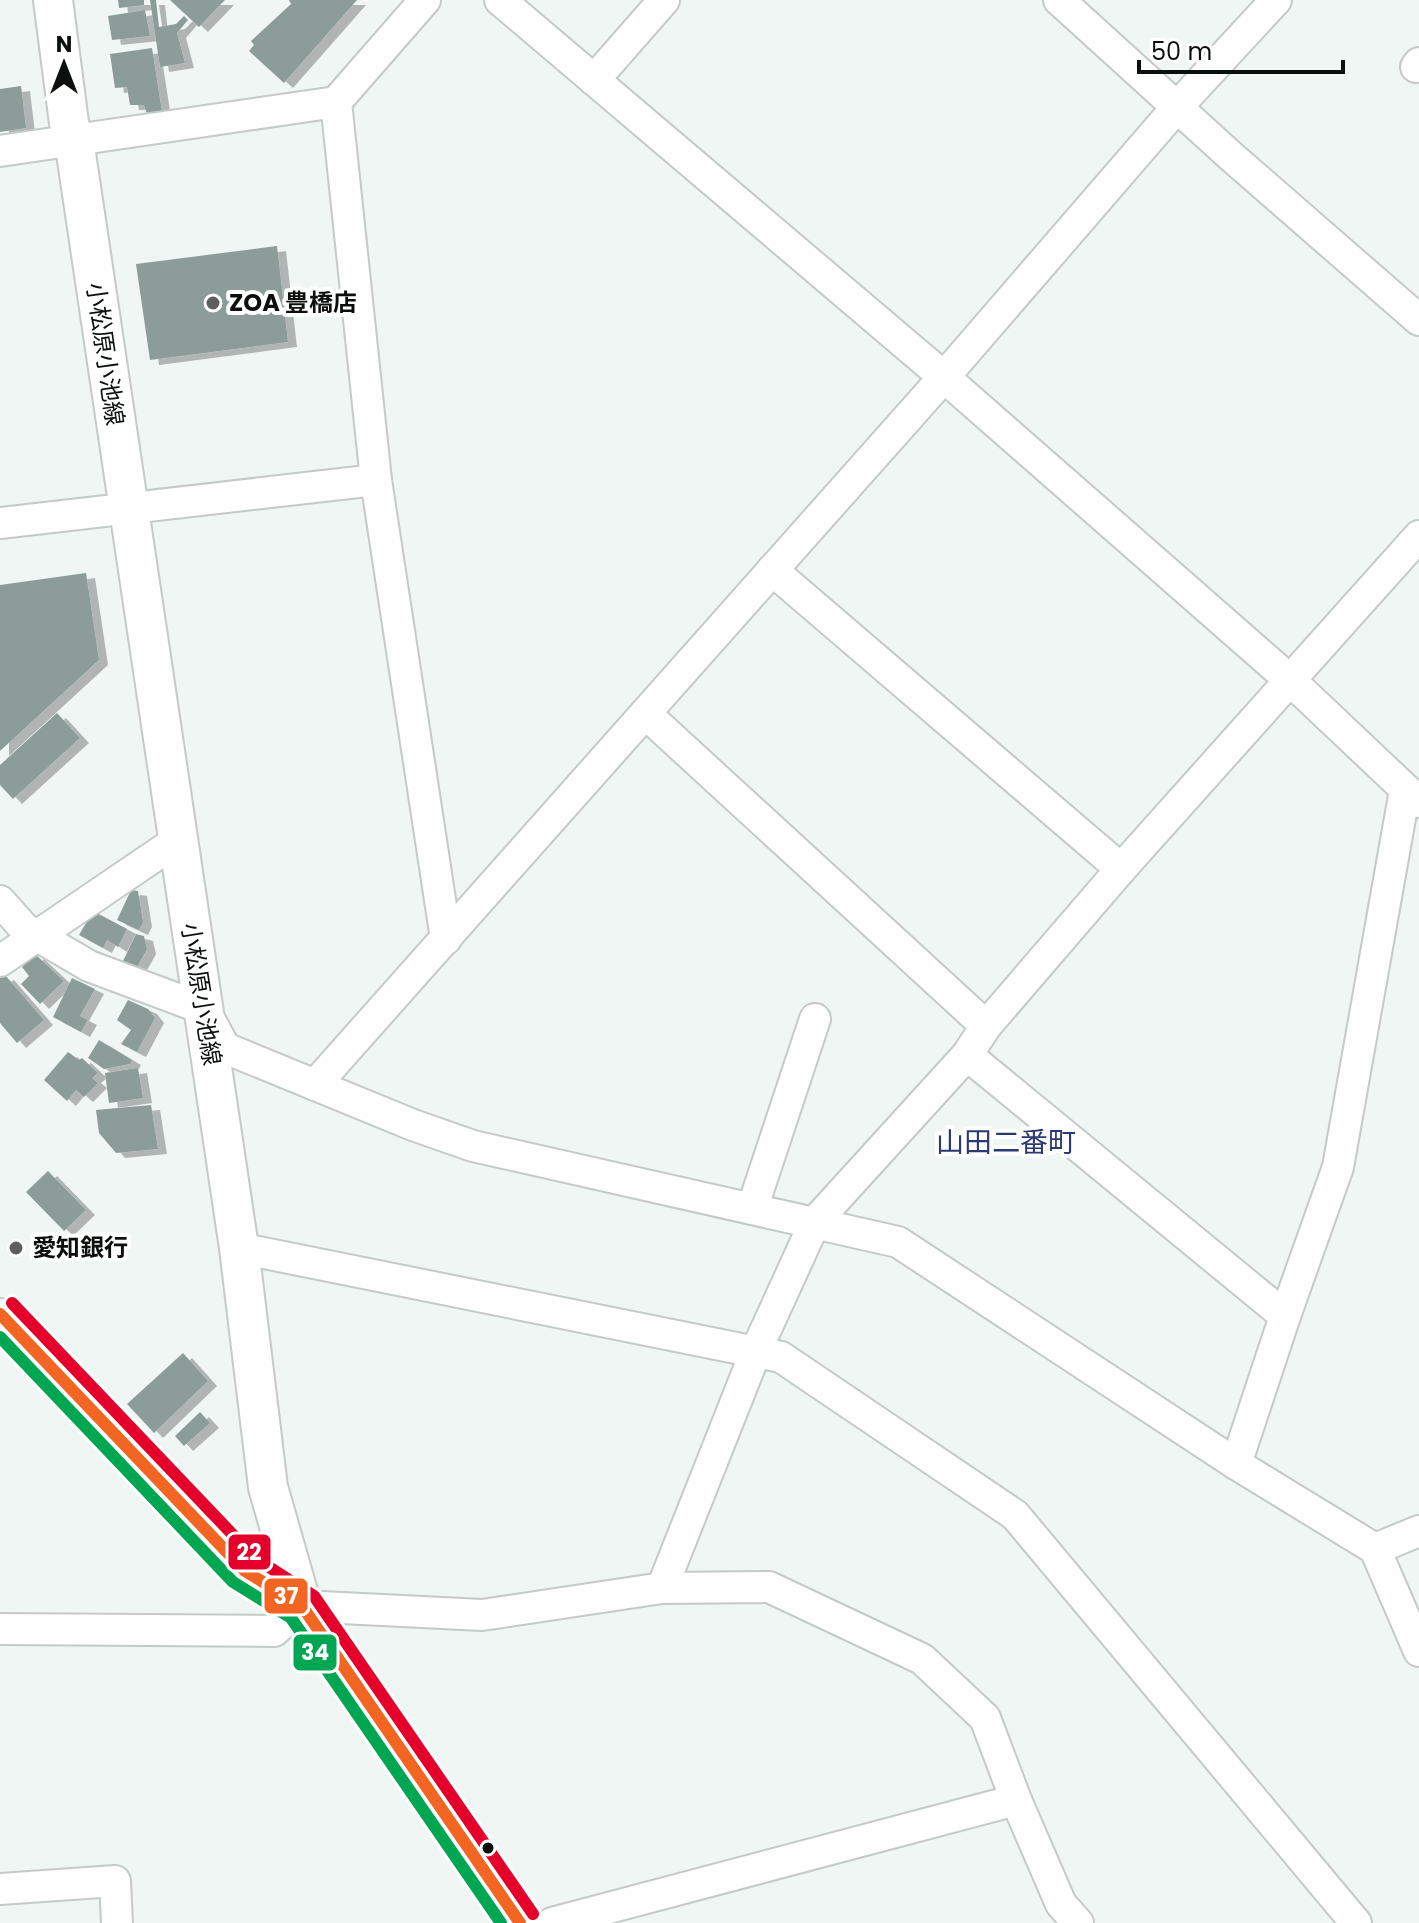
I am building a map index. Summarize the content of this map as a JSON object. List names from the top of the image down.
{
  "streets": {
    "main road": ["小松原小池線"]
  },
  "districts": ["山田二番町"],
  "places": ["ZOA 豊橋店", "愛知銀行"],
  "lines": ["transit line 22", "transit line 37", "transit line 34"],
  "scale_bar": "50 m",
  "north": "top"
}
